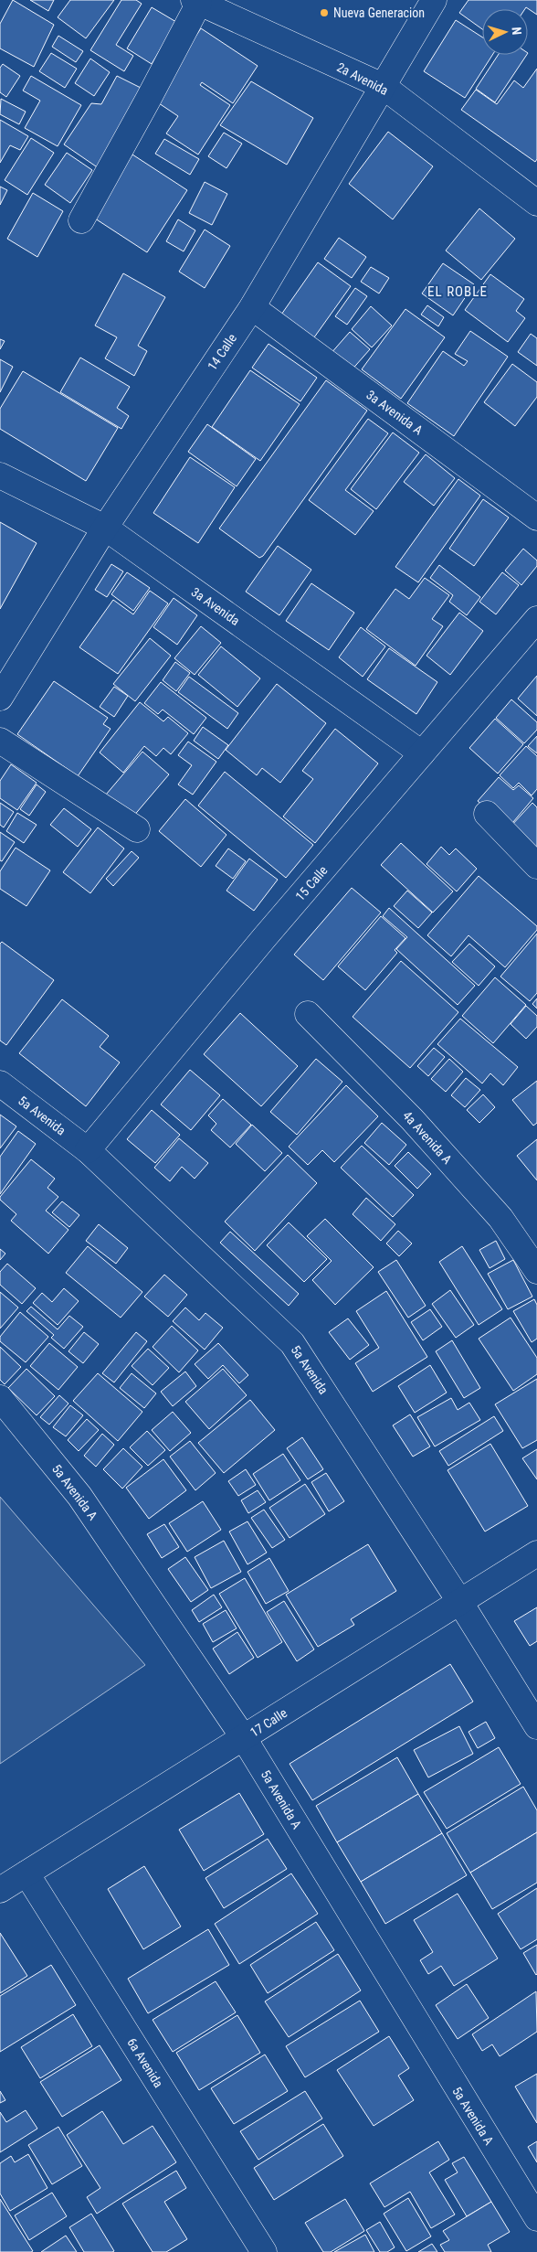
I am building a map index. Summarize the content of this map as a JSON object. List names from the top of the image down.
{
  "streets": {
    "street": [
      "2a Avenida",
      "14 Calle",
      "3a Avenida A",
      "3a Avenida",
      "15 Calle",
      "5a Avenida",
      "4a Avenida A",
      "5a Avenida A",
      "17 Calle",
      "6a Avenida"
    ]
  },
  "crossings": [
    ["2a Avenida", "14 Calle"],
    ["14 Calle", "3a Avenida A"],
    ["14 Calle", "3a Avenida"],
    ["3a Avenida", "15 Calle"],
    ["15 Calle", "5a Avenida"],
    ["5a Avenida", "17 Calle"],
    ["5a Avenida A", "17 Calle"],
    ["17 Calle", "6a Avenida"]
  ],
  "districts": ["EL ROBLE"],
  "places": ["Nueva Generacion"],
  "north": "right"
}
